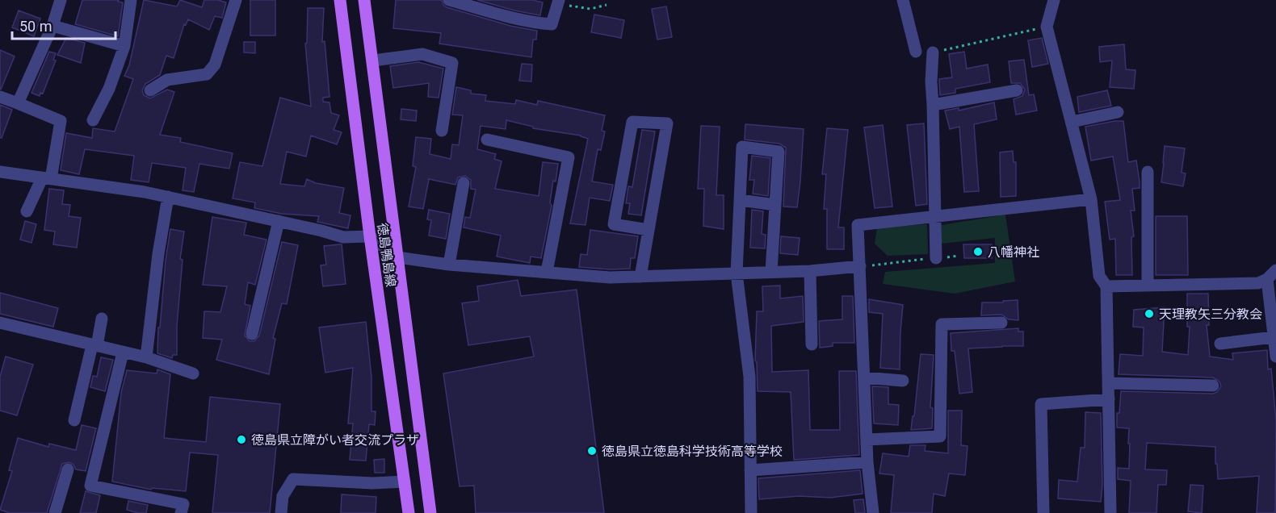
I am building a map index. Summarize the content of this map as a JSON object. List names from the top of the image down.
{
  "streets": {
    "main road": ["徳島鴨島線"]
  },
  "places": [
    "八幡神社",
    "天理教矢三分教会",
    "徳島県立障がい者交流プラザ",
    "徳島県立徳島科学技術高等学校"
  ],
  "scale_bar": "50 m"
}
